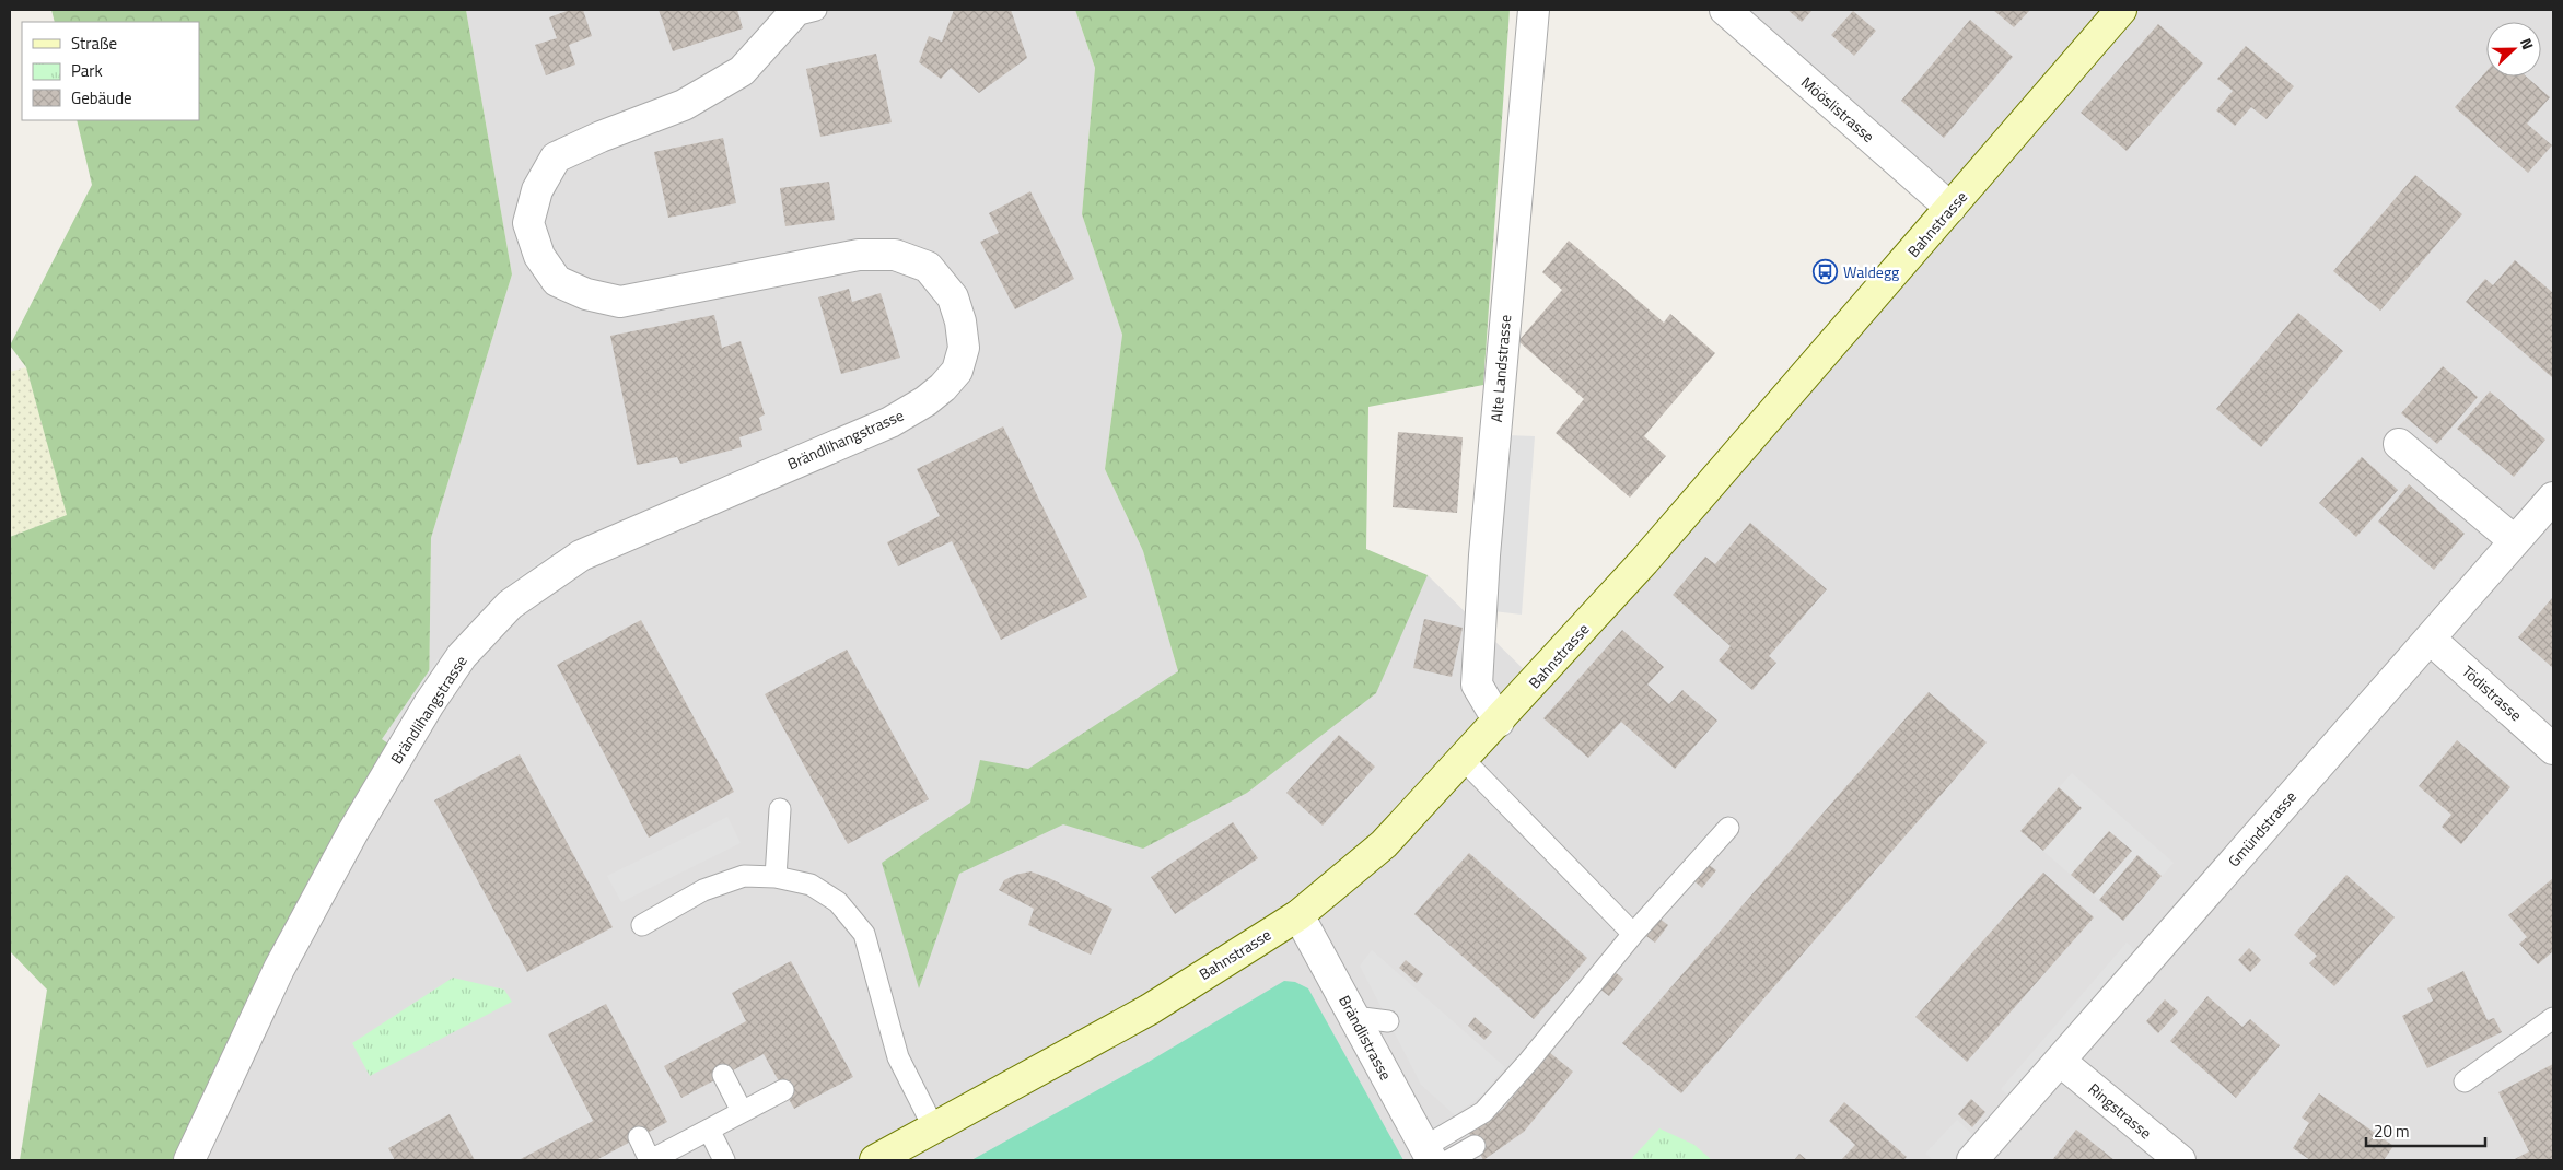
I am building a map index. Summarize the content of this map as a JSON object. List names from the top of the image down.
{
  "streets": {
    "main road": ["Bahnstrasse"],
    "street": [
      "Mööslistrasse",
      "Alte Landstrasse",
      "Brändlihangstrasse",
      "Tödistrasse",
      "Gmündstrasse",
      "Brändlistrasse",
      "Ringstrasse"
    ]
  },
  "crossings": [
    ["Mööslistrasse", "Bahnstrasse"],
    ["Bahnstrasse", "Alte Landstrasse"],
    ["Bahnstrasse", "Brändlistrasse"],
    ["Tödistrasse", "Gmündstrasse"],
    ["Gmündstrasse", "Ringstrasse"]
  ],
  "places": {
    "bus stop": ["Waldegg"]
  },
  "legend": ["Straße", "Park", "Gebäude"],
  "scale_bar": "20 m",
  "north": "right"
}
